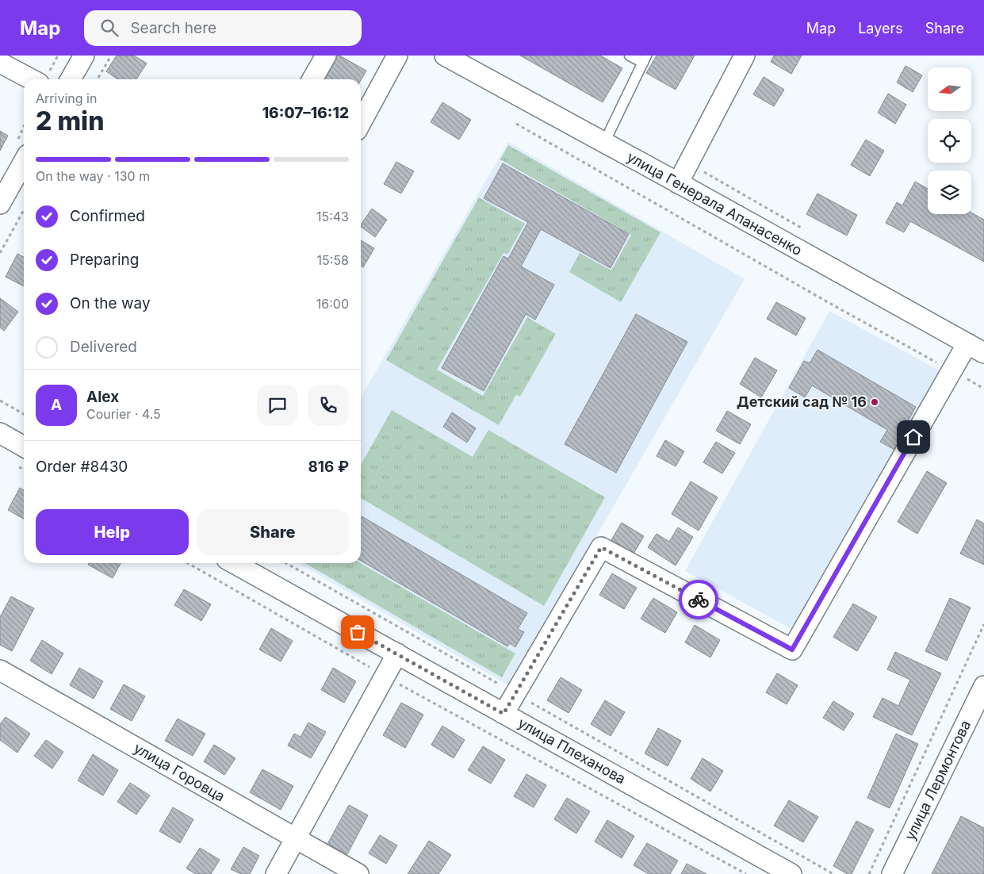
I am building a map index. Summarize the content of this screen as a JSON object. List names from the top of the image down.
{
  "streets": {
    "street": [
      "улица Генерала Апанасенко",
      "улица Плеханова",
      "улица Горовца",
      "улица Лермонтова"
    ]
  },
  "places": ["Детский сад № 16"],
  "north": "left",
  "page": {
    "header": "Map",
    "search": "Search here",
    "nav": ["Map", "Layers", "Share"],
    "heading": ["2 min", "Arriving in", "16:07–16:12"],
    "panel": [
      "Alex",
      "Courier · 4.5",
      "Order #8430",
      "816 ₽"
    ],
    "bar": "On the way · 130 m",
    "list": [
      ["Confirmed", "15:43"],
      ["Preparing", "15:58"],
      ["On the way", "16:00"],
      "Delivered"
    ],
    "round": "A",
    "buttons": ["Help", "Share"]
  }
}
